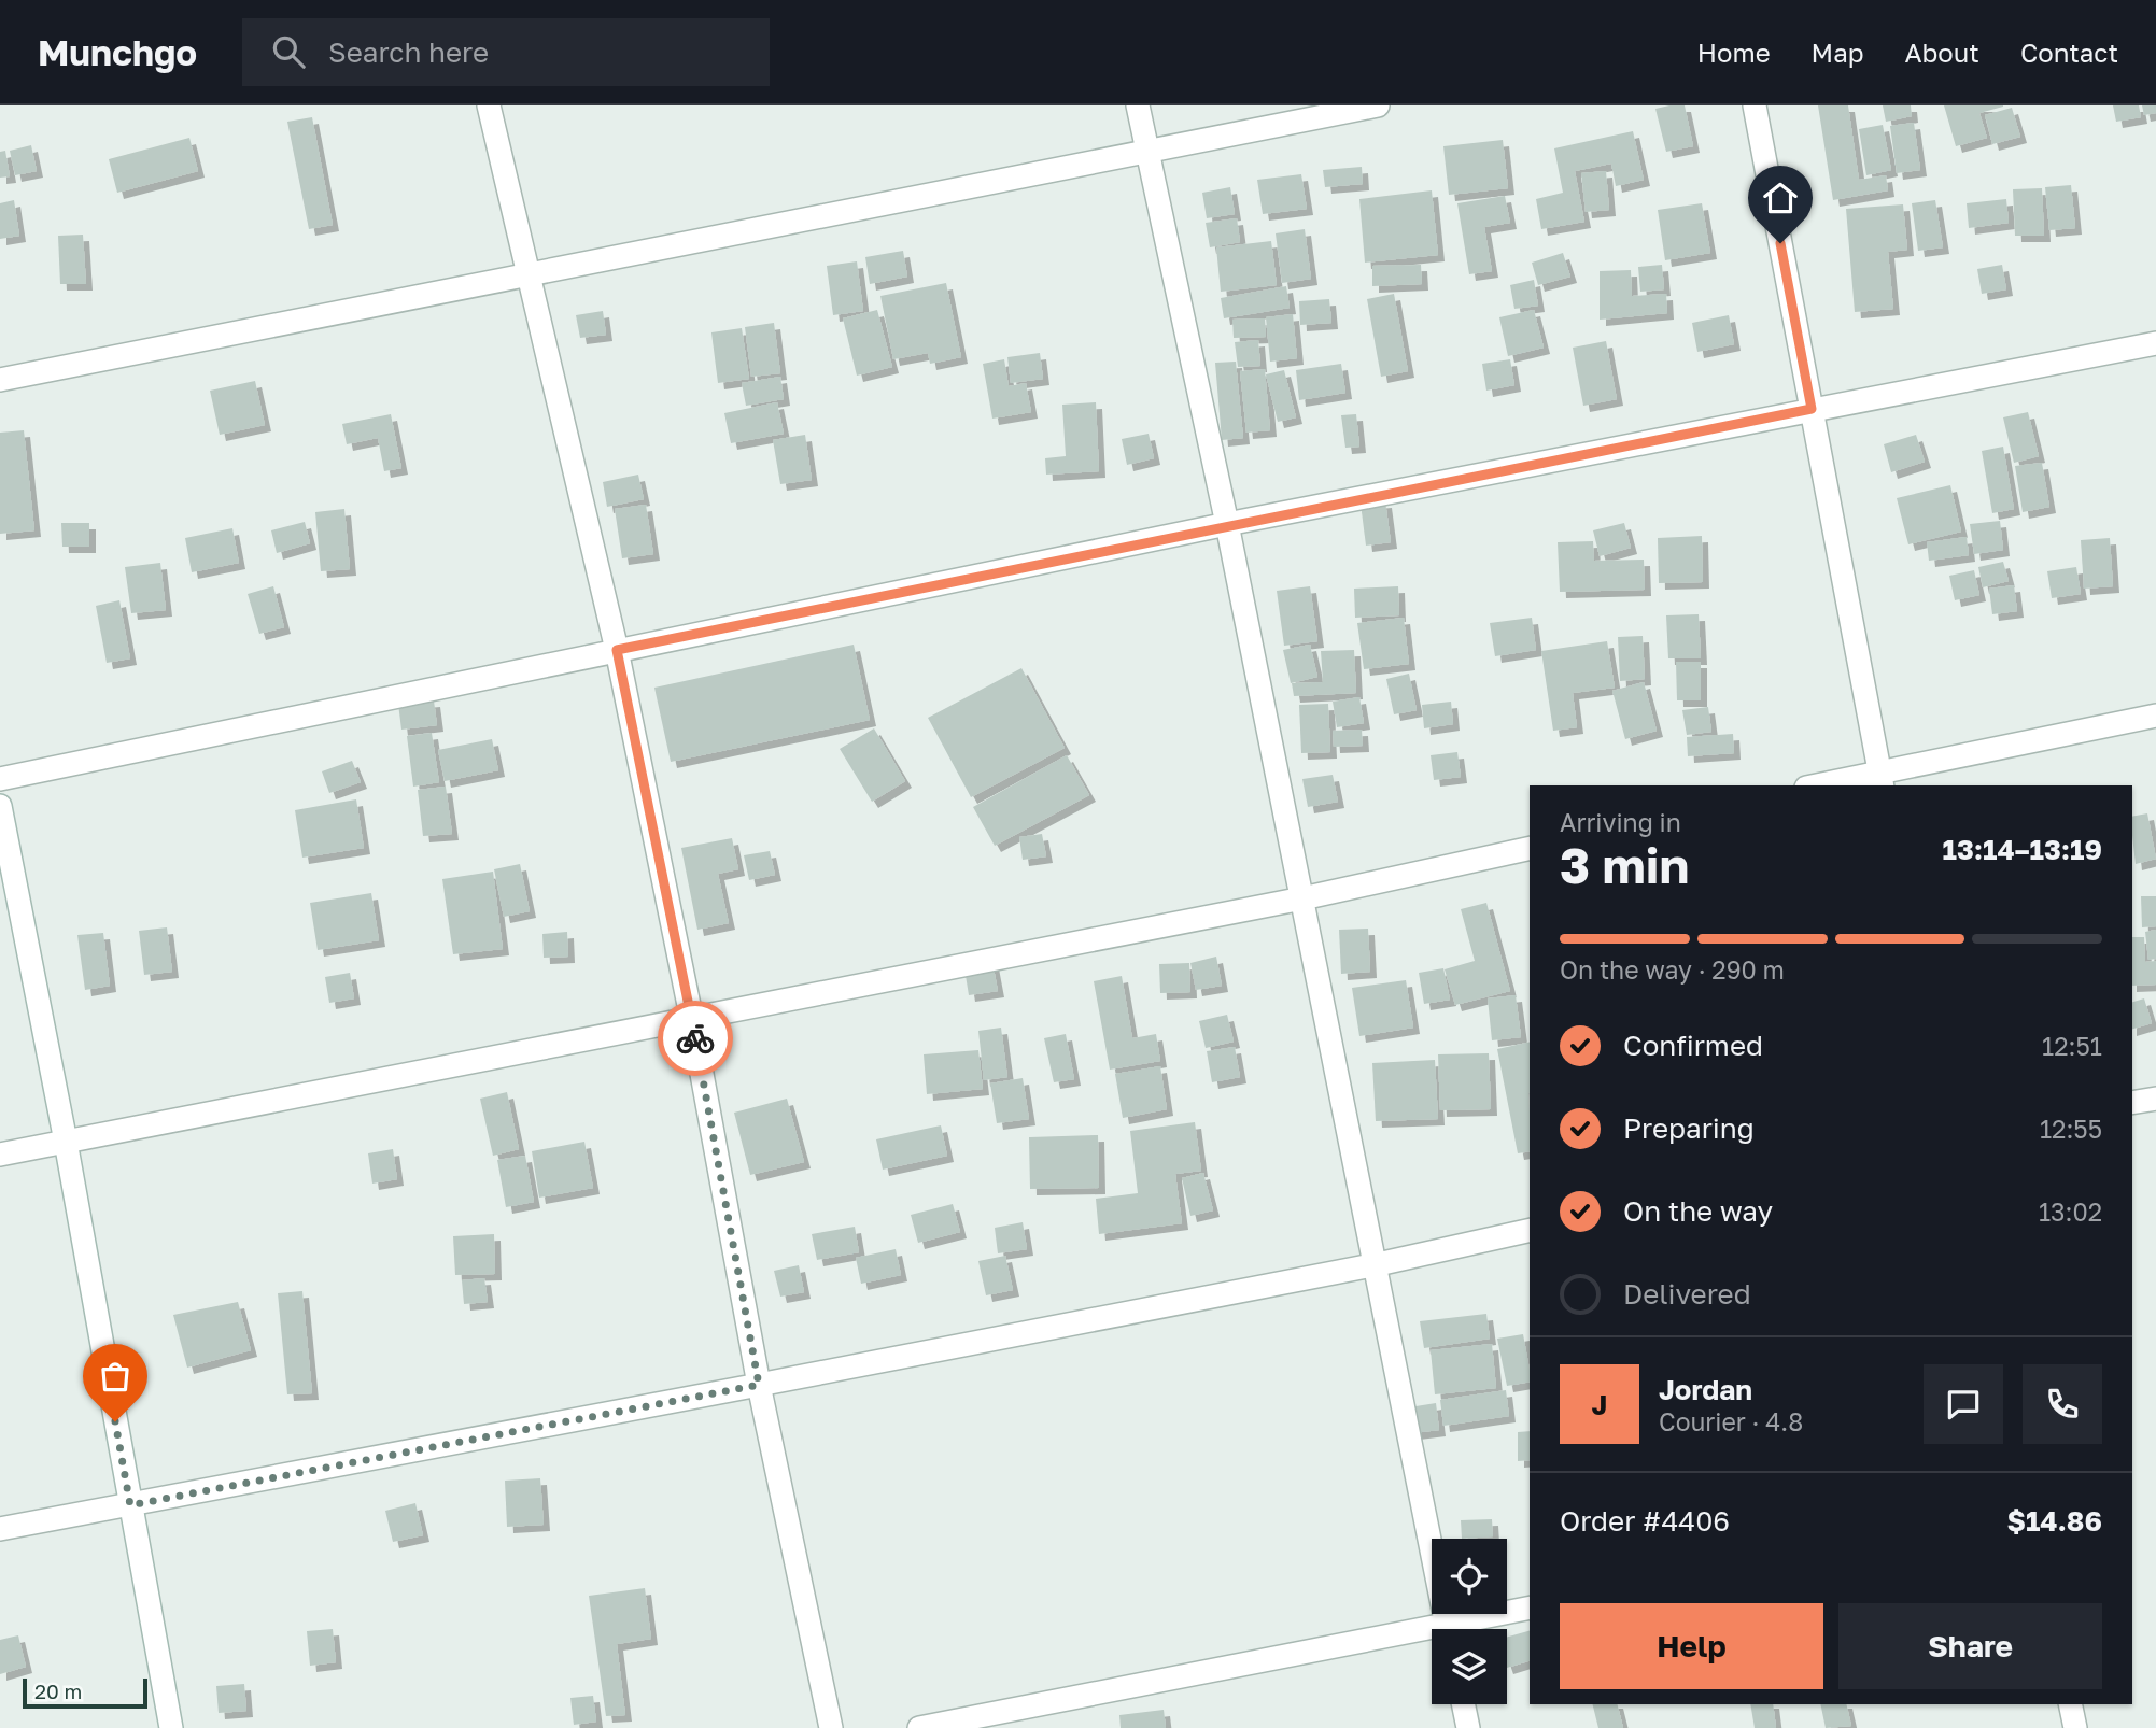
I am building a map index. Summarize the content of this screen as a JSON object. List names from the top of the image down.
{
  "scale_bar": "20 m",
  "page": {
    "header": "Munchgo",
    "search": "Search here",
    "nav": [
      "Home",
      "Map",
      "About",
      "Contact"
    ],
    "heading": ["3 min", "Arriving in", "13:14–13:19"],
    "panel": [
      "Jordan",
      "Courier · 4.8",
      "Order #4406",
      "$14.86"
    ],
    "bar": "On the way · 290 m",
    "list": [
      ["Confirmed", "12:51"],
      ["Preparing", "12:55"],
      ["On the way", "13:02"],
      "Delivered"
    ],
    "round": "J",
    "buttons": ["Help", "Share"],
    "scale": "20 m"
  }
}
